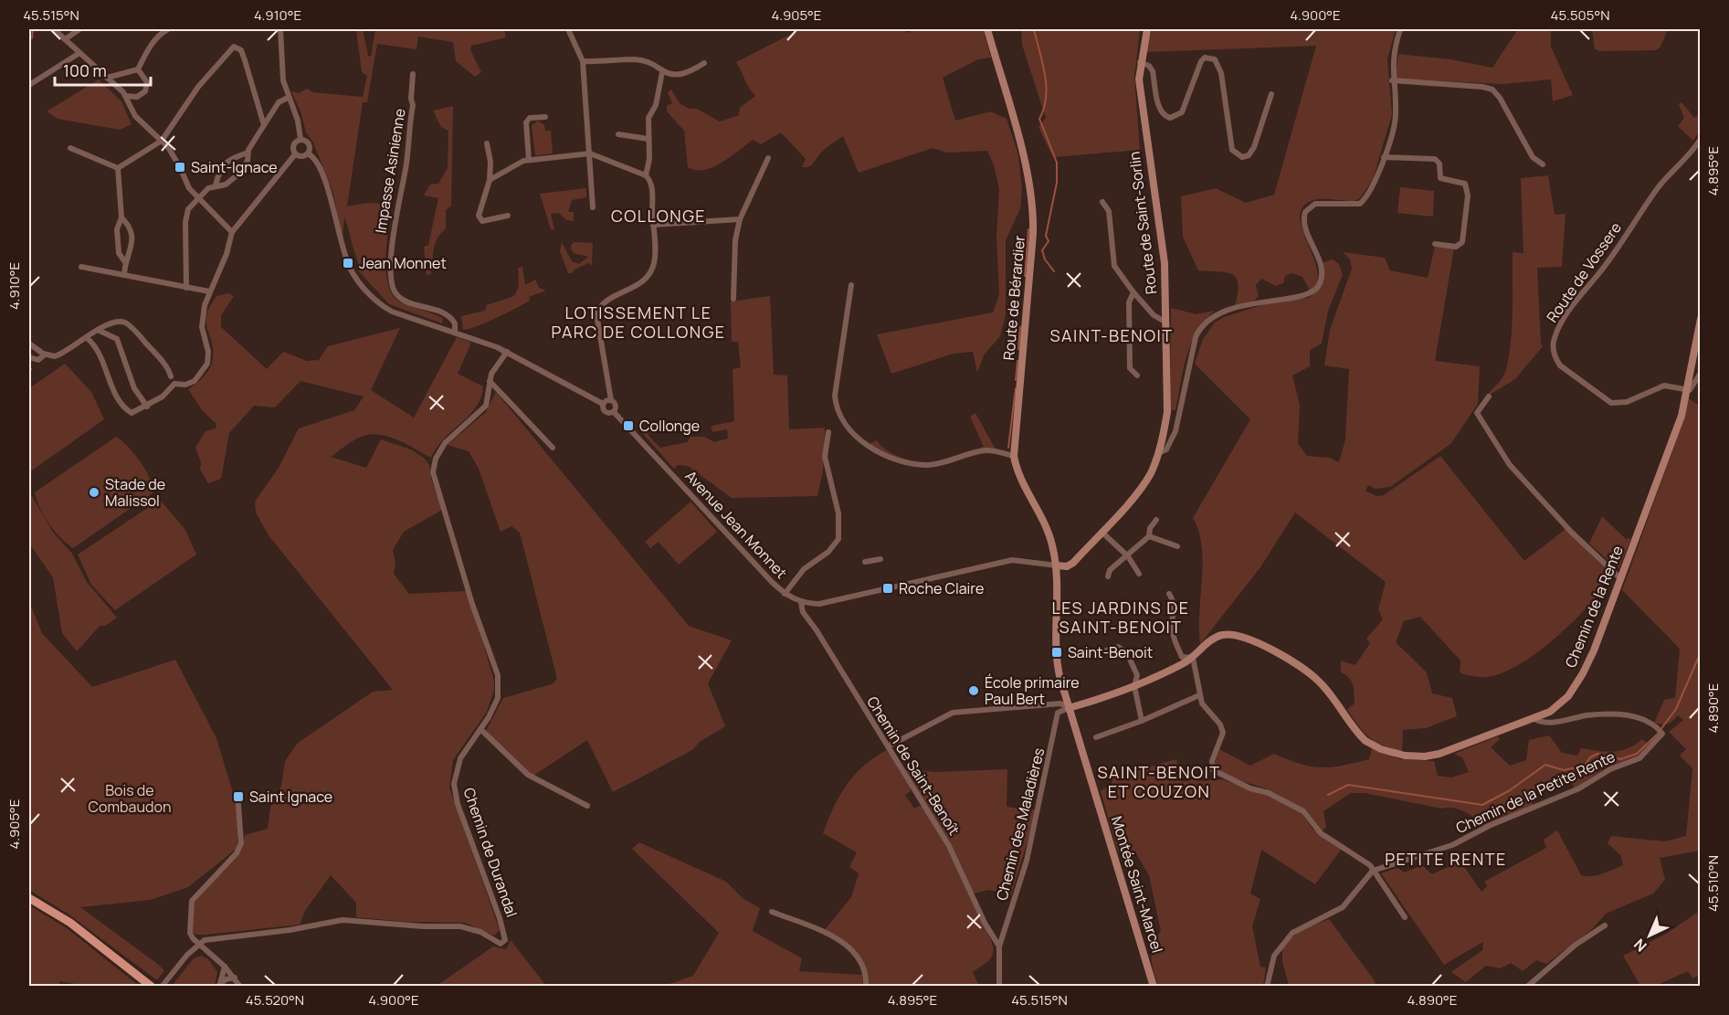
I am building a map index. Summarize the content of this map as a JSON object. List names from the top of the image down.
{
  "streets": {
    "street": [
      "Impasse Asinienne",
      "Route de Saint-Sorlin",
      "Route de Vossere",
      "Route de Bérardier",
      "Avenue Jean Monnet",
      "Chemin de la Rente",
      "Chemin de Saint-Benoît",
      "Chemin de la Petite Rente",
      "Chemin des Maladières",
      "Chemin de Durandal",
      "Montée Saint-Marcel"
    ]
  },
  "crossings": [
    ["Route de Saint-Sorlin", "Route de Bérardier"],
    ["Route de Saint-Sorlin", "Avenue Jean Monnet"],
    ["Route de Saint-Sorlin", "Montée Saint-Marcel"],
    ["Route de Vossere", "Chemin de la Rente"],
    ["Route de Bérardier", "Avenue Jean Monnet"],
    ["Route de Bérardier", "Montée Saint-Marcel"],
    ["Avenue Jean Monnet", "Chemin de Saint-Benoît"],
    ["Avenue Jean Monnet", "Montée Saint-Marcel"],
    ["Chemin de la Rente", "Chemin de la Petite Rente"],
    ["Chemin de la Rente", "Chemin des Maladières"],
    ["Chemin de la Rente", "Montée Saint-Marcel"],
    ["Chemin de Saint-Benoît", "Chemin des Maladières"],
    ["Chemin des Maladières", "Montée Saint-Marcel"]
  ],
  "districts": [
    "COLLONGE",
    "LOTISSEMENT LE PARC DE COLLONGE",
    "SAINT-BENOIT",
    "LES JARDINS DE SAINT-BENOIT",
    "SAINT-BENOIT ET COUZON",
    "PETITE RENTE"
  ],
  "parks": ["Bois de Combaudon"],
  "places": {
    "transit": [
      "Saint-Ignace",
      "Jean Monnet",
      "Collonge",
      "Roche Claire",
      "Saint-Benoit",
      "Saint Ignace"
    ],
    "other": ["Stade de Malissol", "École primaire Paul Bert"]
  },
  "scale_bar": "100 m",
  "north": "bottom left",
  "coordinates": [
    "45.515°N",
    "4.910°E",
    "4.905°E",
    "4.900°E",
    "45.505°N",
    "4.895°E",
    "4.890°E",
    "45.510°N",
    "45.520°N"
  ]
}
